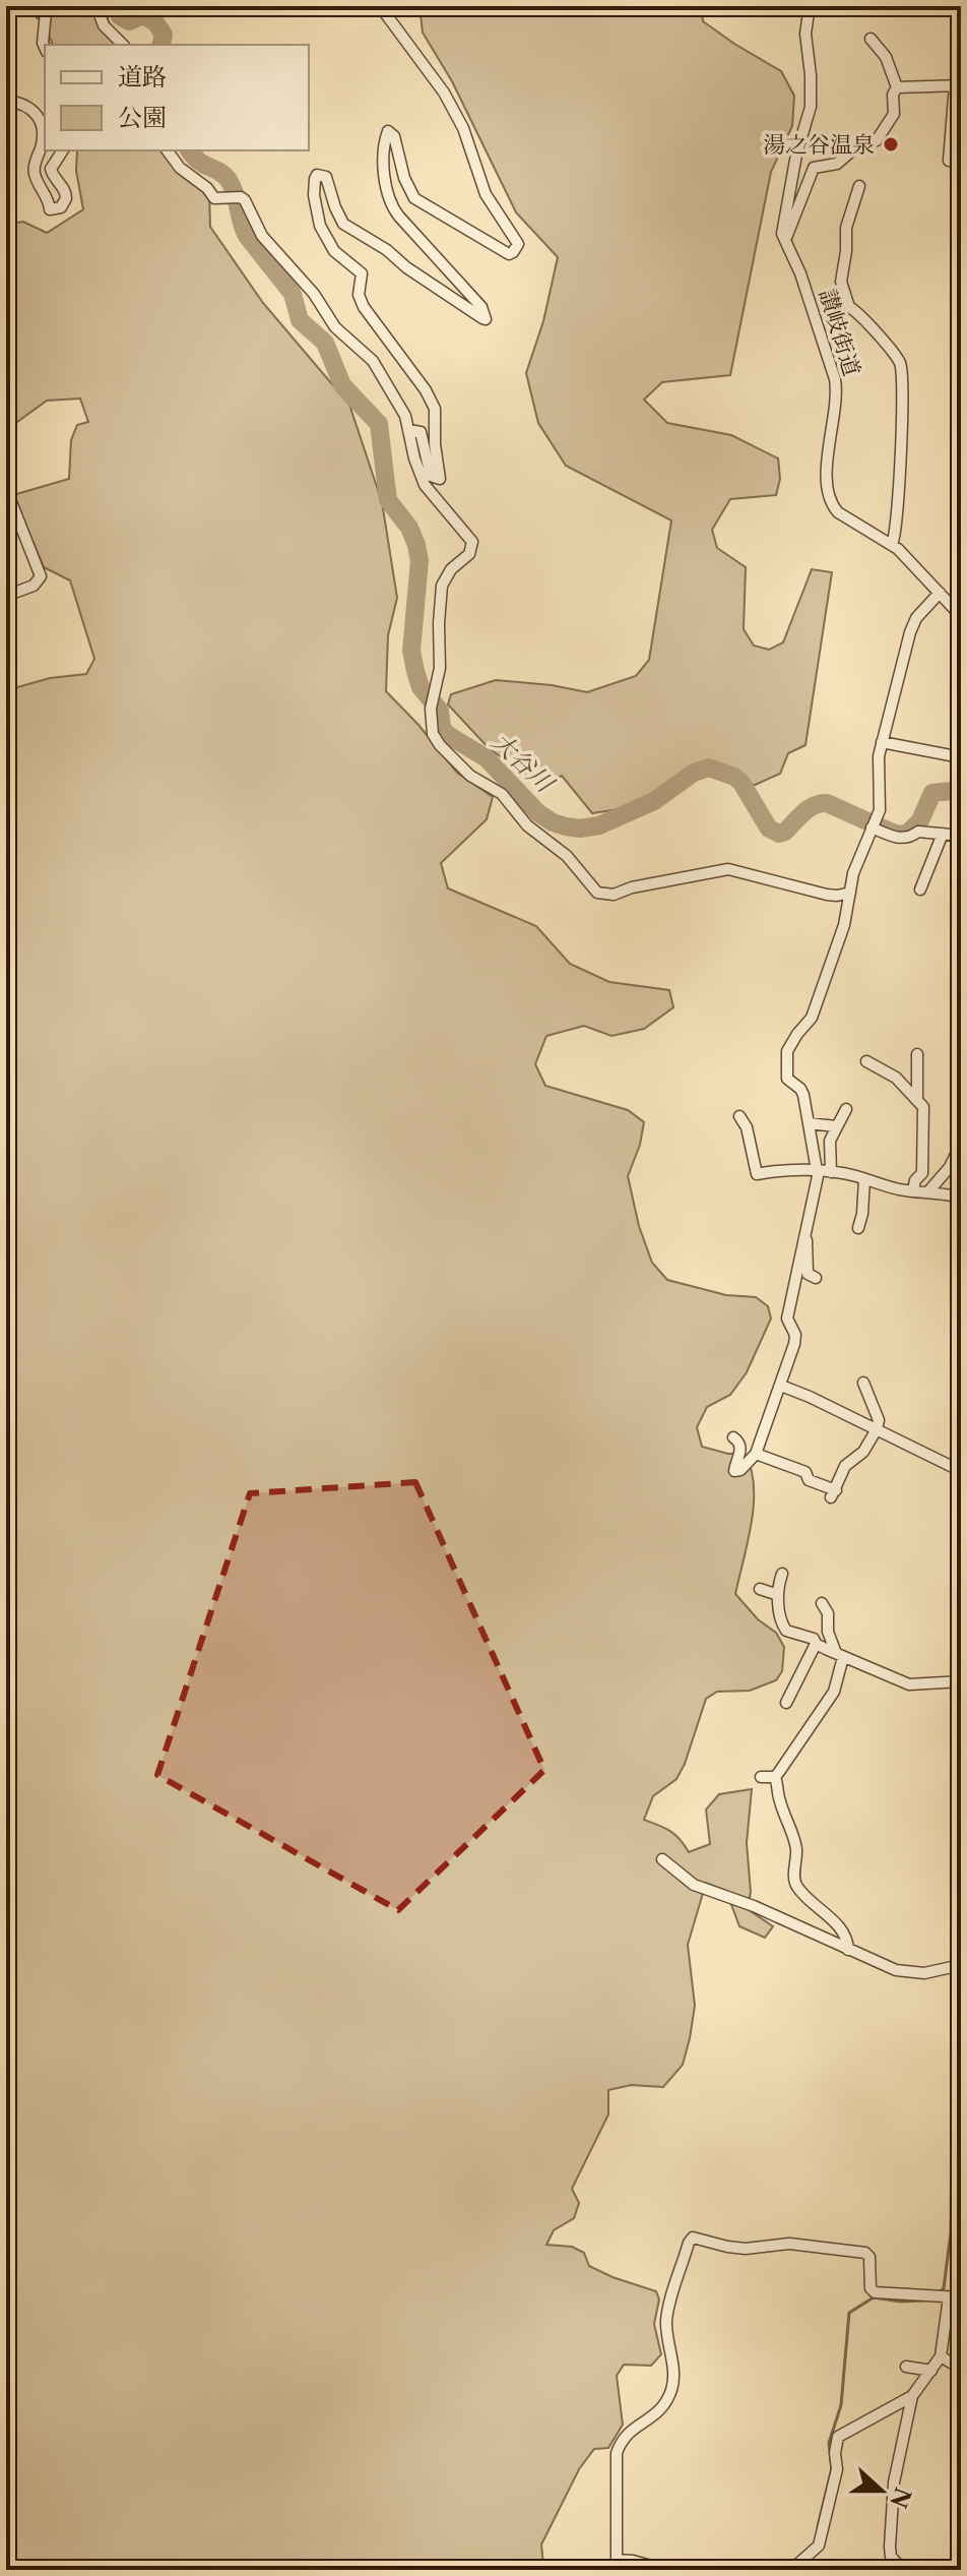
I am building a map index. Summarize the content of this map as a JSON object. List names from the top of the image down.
{
  "streets": {
    "street": ["讃岐街道"]
  },
  "water": ["大谷川"],
  "places": ["湯之谷温泉"],
  "legend": ["道路", "公園"],
  "north": "right"
}
